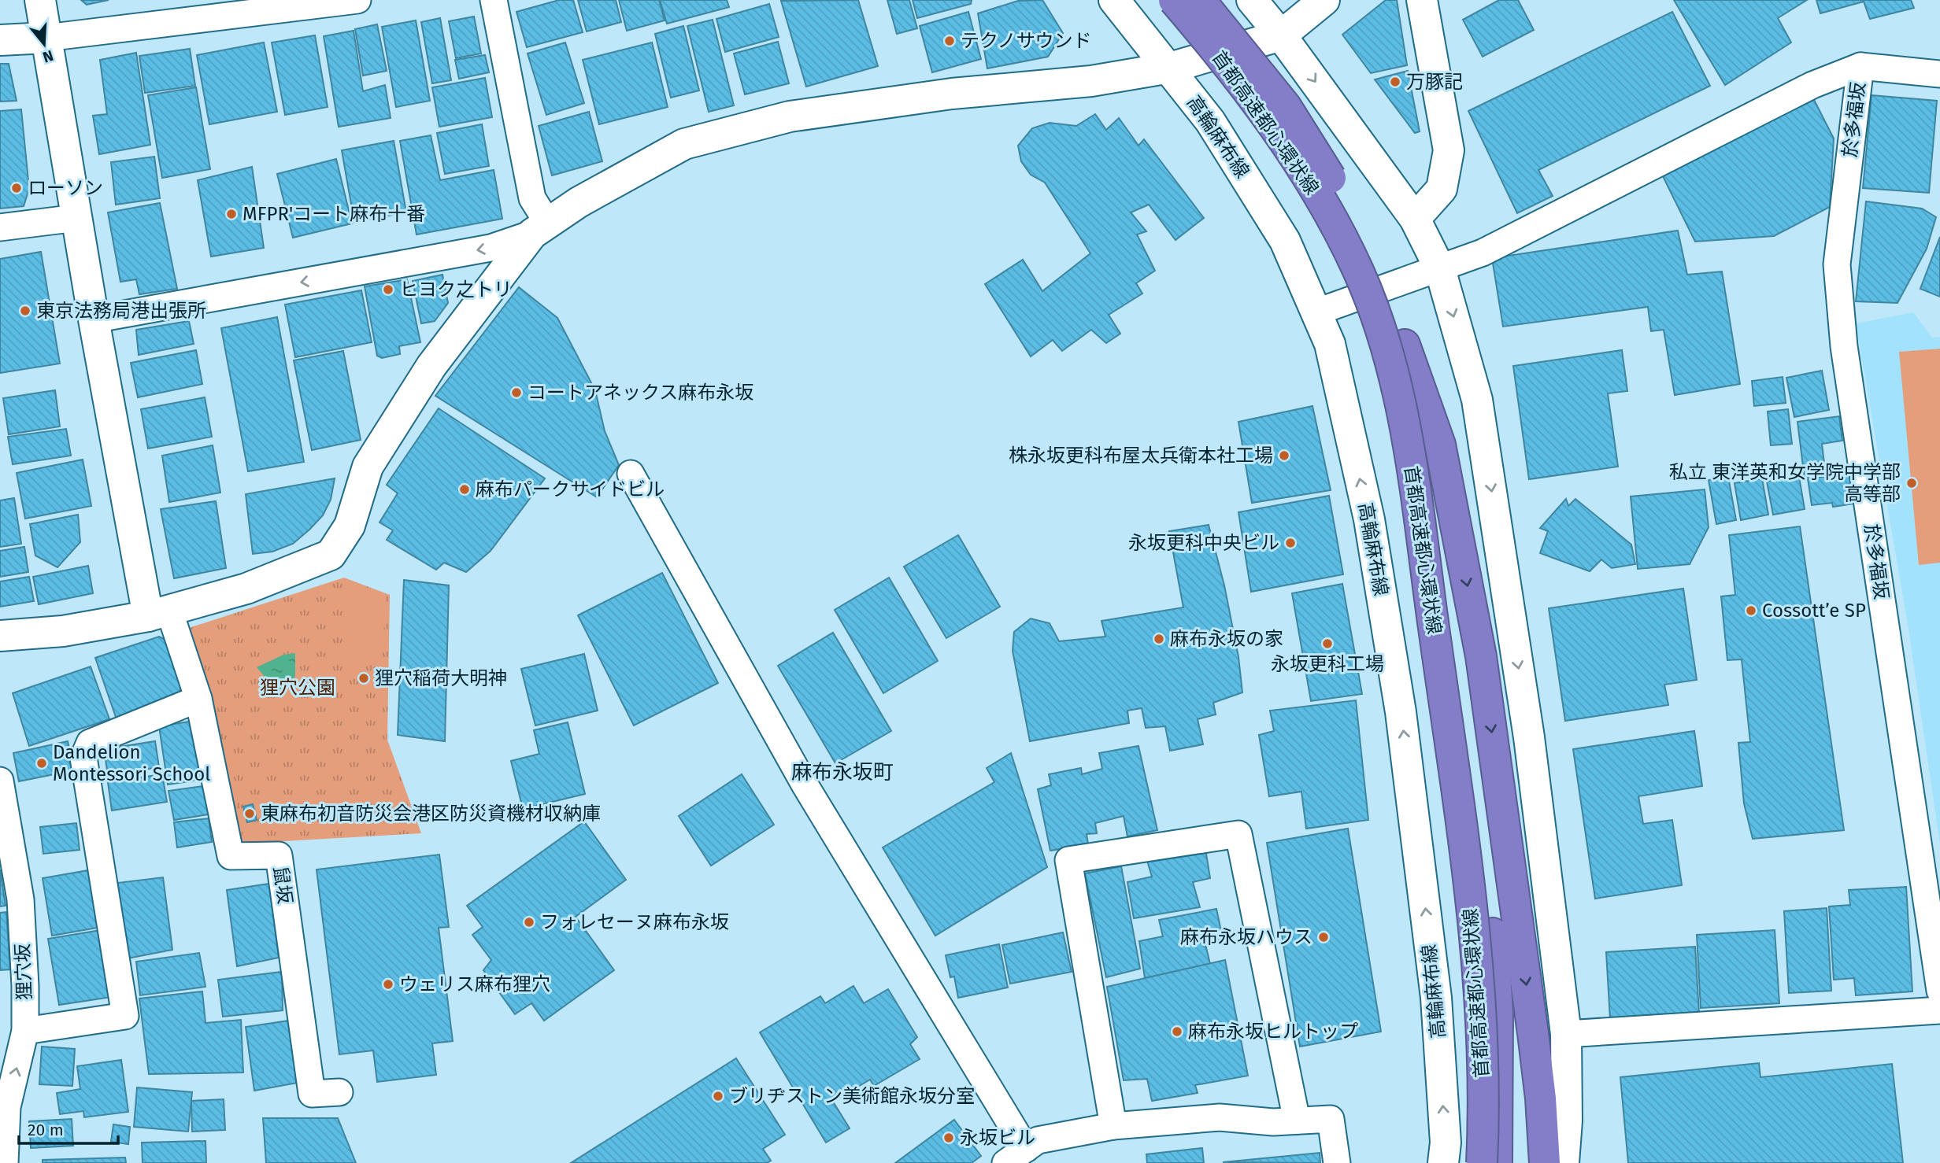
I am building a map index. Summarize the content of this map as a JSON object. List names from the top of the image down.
{
  "streets": {
    "highway": ["首都高速都心環状線"],
    "main road": ["高輪麻布線"],
    "street": ["於多福坂", "鼠坂", "狸穴坂"]
  },
  "districts": ["麻布永坂町"],
  "parks": ["狸穴公園"],
  "places": [
    "テクノサウンド",
    "万豚記",
    "ローソン",
    "MFPR'コート麻布十番",
    "ヒヨク之トリ",
    "東京法務局港出張所",
    "コートアネックス麻布永坂",
    "株永坂更科布屋太兵衛本社工場",
    "私立 東洋英和女学院中学部 高等部",
    "麻布パークサイドビル",
    "永坂更科中央ビル",
    "Cossott’e SP",
    "麻布永坂の家",
    "永坂更科工場",
    "狸穴稲荷大明神",
    "Dandelion Montessori School",
    "東麻布初音防災会港区防災資機材収納庫",
    "フォレセーヌ麻布永坂",
    "麻布永坂ハウス",
    "ウェリス麻布狸穴",
    "麻布永坂ヒルトップ",
    "ブリヂストン美術館永坂分室",
    "永坂ビル"
  ],
  "scale_bar": "20 m",
  "north": "bottom"
}
